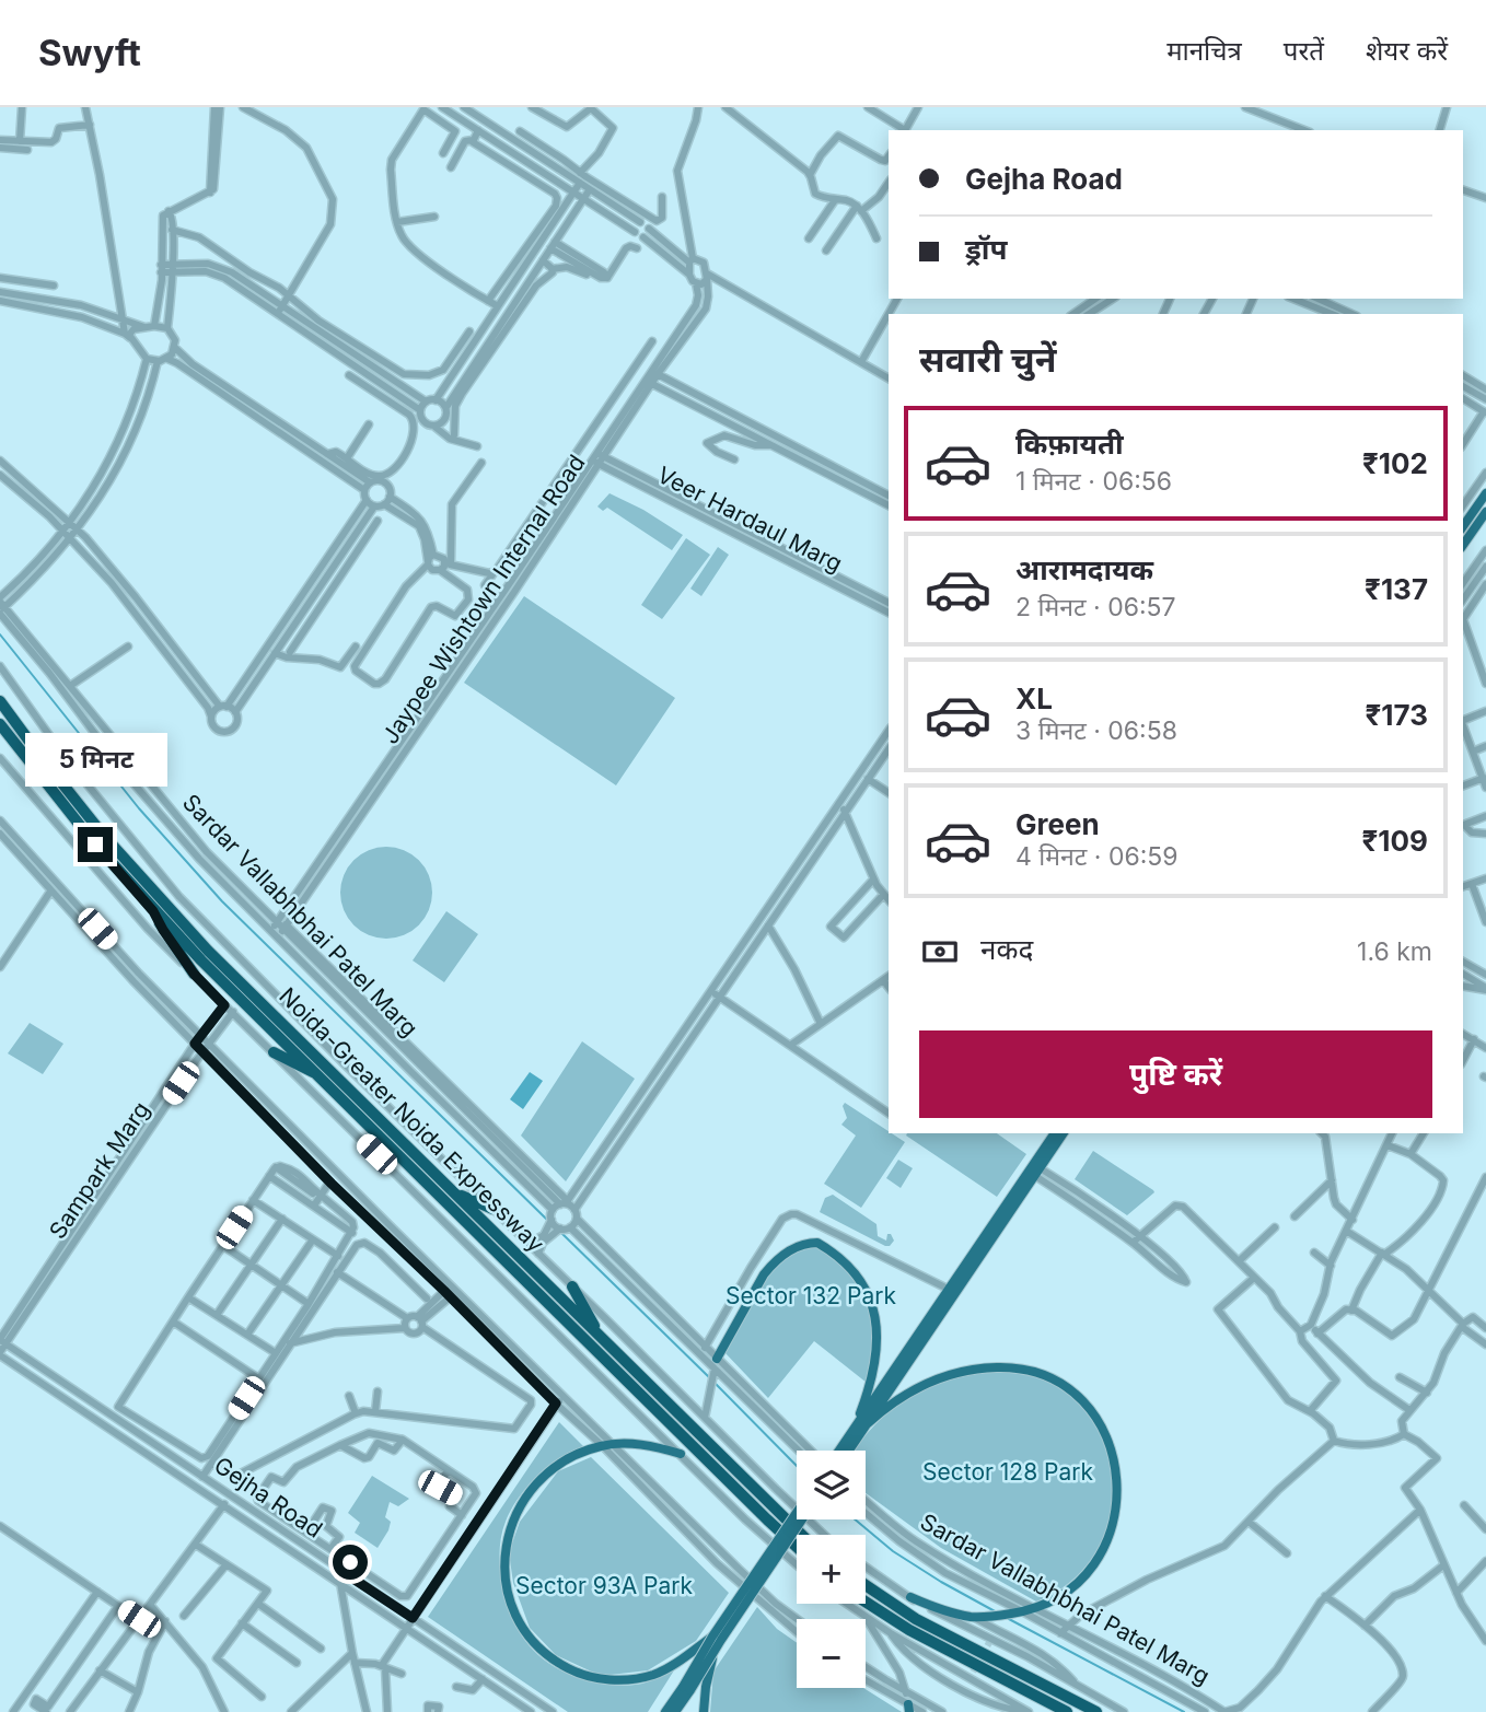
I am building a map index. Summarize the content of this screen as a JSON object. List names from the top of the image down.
{
  "streets": {
    "highway": ["Noida-Greater Noida Expressway"],
    "street": [
      "Veer Hardaul Marg",
      "Jaypee Wishtown Internal Road",
      "Sardar Vallabhbhai Patel Marg",
      "Sampark Marg",
      "Gejha Road"
    ]
  },
  "crossings": [
    ["Veer Hardaul Marg", "Jaypee Wishtown Internal Road"],
    ["Jaypee Wishtown Internal Road", "Sardar Vallabhbhai Patel Marg"],
    ["Sampark Marg", "Gejha Road"]
  ],
  "parks": ["Sector 132 Park", "Sector 128 Park", "Sector 93A Park"],
  "page": {
    "header": "Swyft",
    "nav": ["मानचित्र", "परतें", "शेयर करें"],
    "banner": ["Gejha Road", "ड्रॉप"],
    "heading": "सवारी चुनें",
    "list": [
      {
        "name": "किफ़ायती",
        "note": "1 मिनट · 06:56",
        "value": "₹102"
      },
      {
        "name": "आरामदायक",
        "note": "2 मिनट · 06:57",
        "value": "₹137"
      },
      {
        "name": "XL",
        "note": "3 मिनट · 06:58",
        "value": "₹173"
      },
      {
        "name": "Green",
        "note": "4 मिनट · 06:59",
        "value": "₹109"
      }
    ],
    "bubble": "5 मिनट",
    "pay": ["नकद", "1.6 km"],
    "buttons": "पुष्टि करें",
    "map_buttons": ["+", "−"]
  }
}
